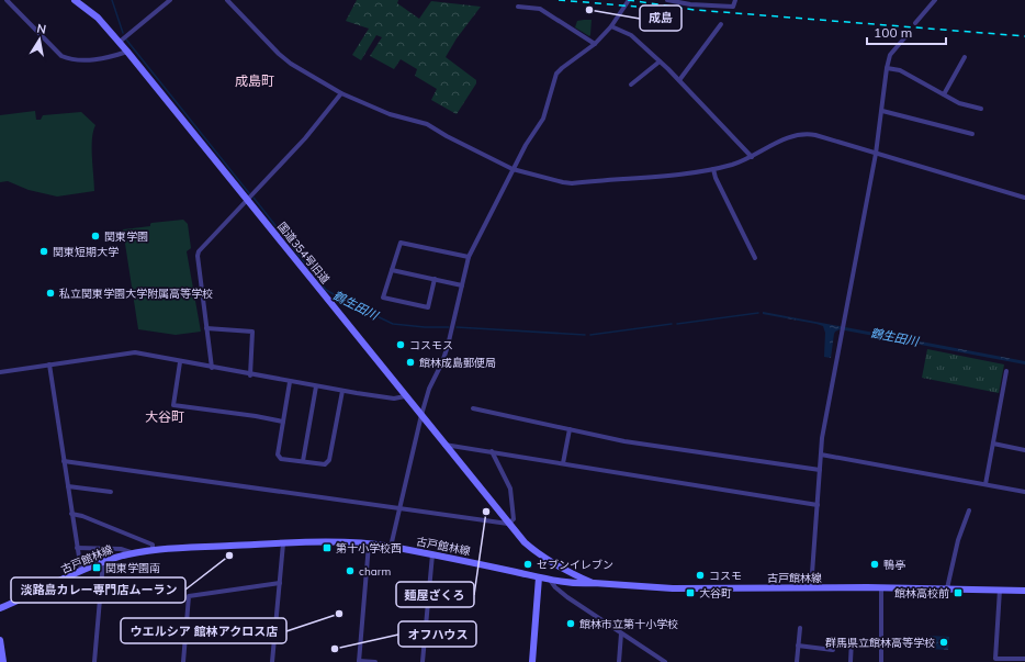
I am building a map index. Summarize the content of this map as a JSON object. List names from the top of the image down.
{
  "streets": {
    "main road": ["国道354号旧道", "古戸館林線"]
  },
  "crossings": [
    ["国道354号旧道", "古戸館林線"]
  ],
  "districts": ["成島町", "大谷町"],
  "water": ["鶴生田川"],
  "places": {
    "other": [
      "成島",
      "関東学園",
      "関東短期大学",
      "私立関東学園大学附属高等学校",
      "コスモス",
      "館林成島郵便局",
      "麺屋ざくろ",
      "淡路島カレー専門店ムーラン",
      "セブンイレブン",
      "鴨亭",
      "charm",
      "コスモ",
      "ウエルシア 館林アクロス店",
      "館林市立第十小学校",
      "群馬県立館林高等学校",
      "オフハウス"
    ],
    "transit": [
      "第十小学校西",
      "関東学園南",
      "大谷町",
      "館林高校前"
    ]
  },
  "scale_bar": "100 m",
  "north": "top"
}
